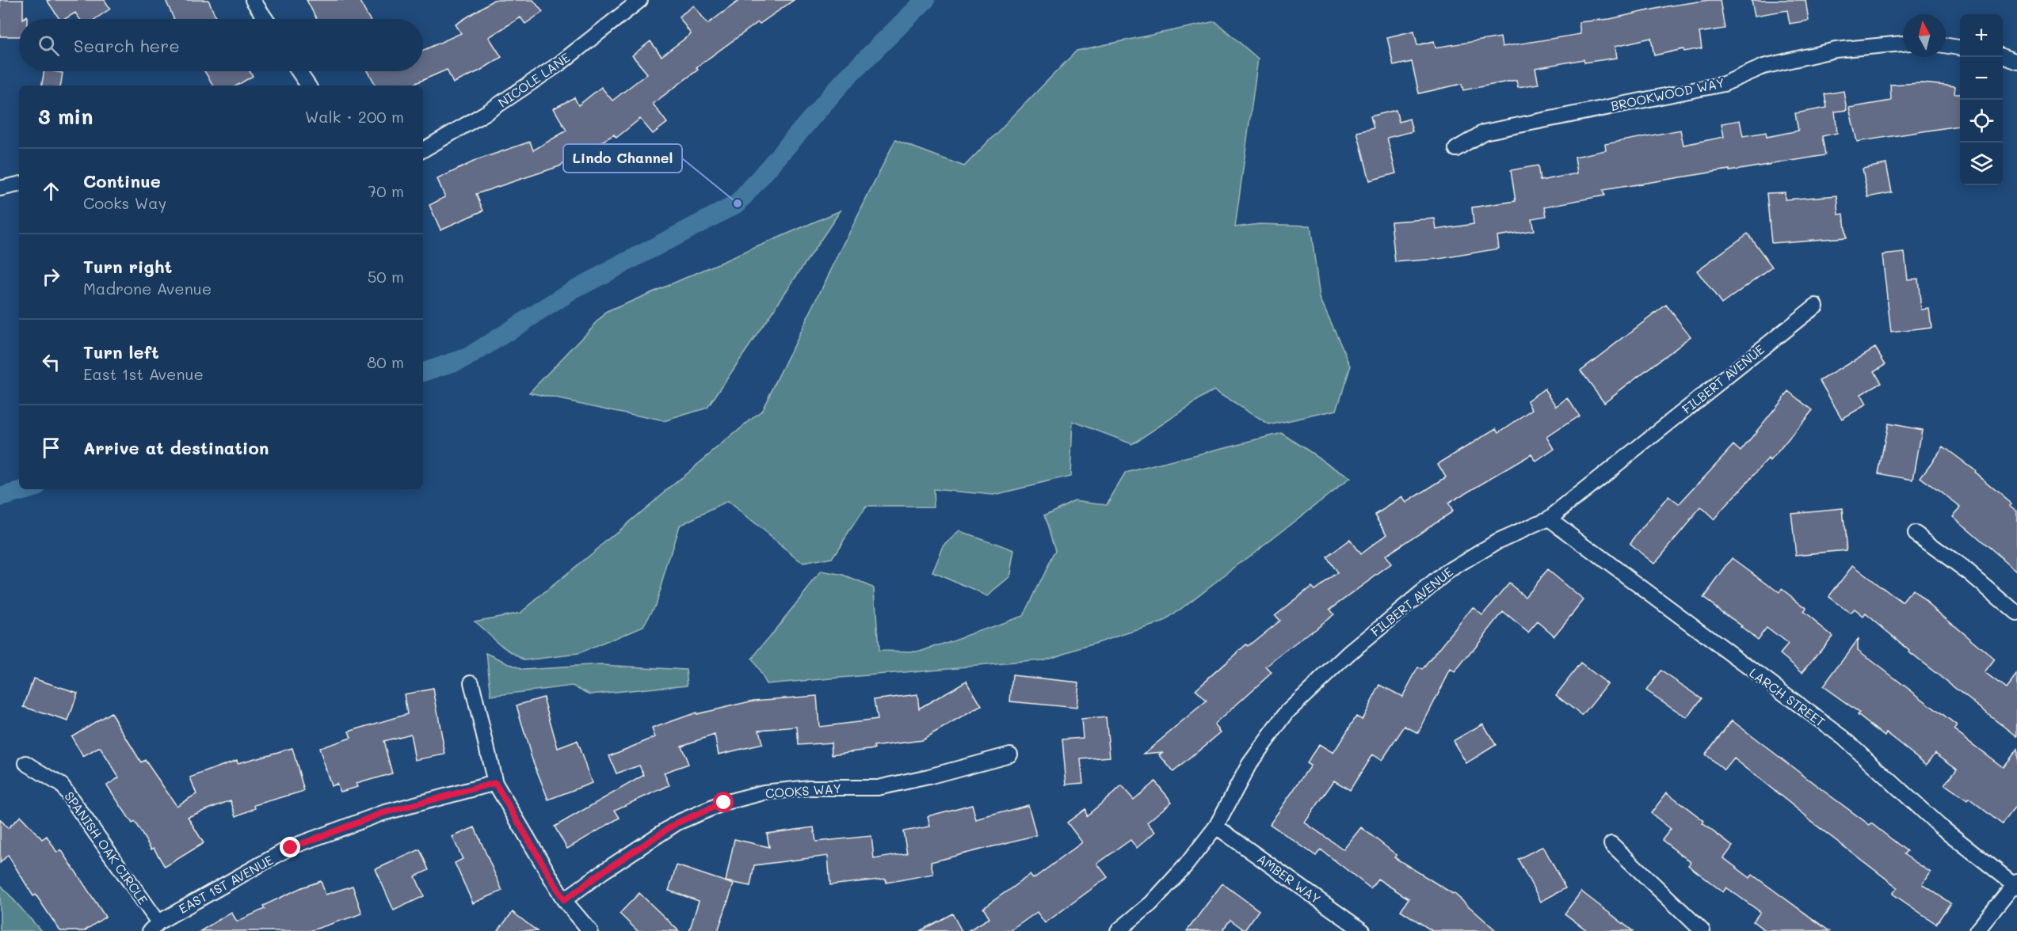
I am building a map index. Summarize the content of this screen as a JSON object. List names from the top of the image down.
{
  "streets": {
    "street": [
      "NICOLE LANE",
      "BROOKWOOD WAY",
      "FILBERT AVENUE",
      "LARCH STREET",
      "COOKS WAY",
      "SPANISH OAK CIRCLE",
      "AMBER WAY",
      "EAST 1ST AVENUE"
    ]
  },
  "crossings": [
    ["FILBERT AVENUE", "LARCH STREET"],
    ["FILBERT AVENUE", "AMBER WAY"],
    ["SPANISH OAK CIRCLE", "EAST 1ST AVENUE"]
  ],
  "places": ["Lindo Channel"],
  "north": "top",
  "page": {
    "map_buttons": ["+", "−"],
    "search": "Search here",
    "heading": ["3 min", "Walk · 200 m"],
    "list": [
      ["Continue", "Cooks Way", "70 m"],
      ["Turn right", "Madrone Avenue", "50 m"],
      ["Turn left", "East 1st Avenue", "80 m"],
      "Arrive at destination"
    ]
  }
}
